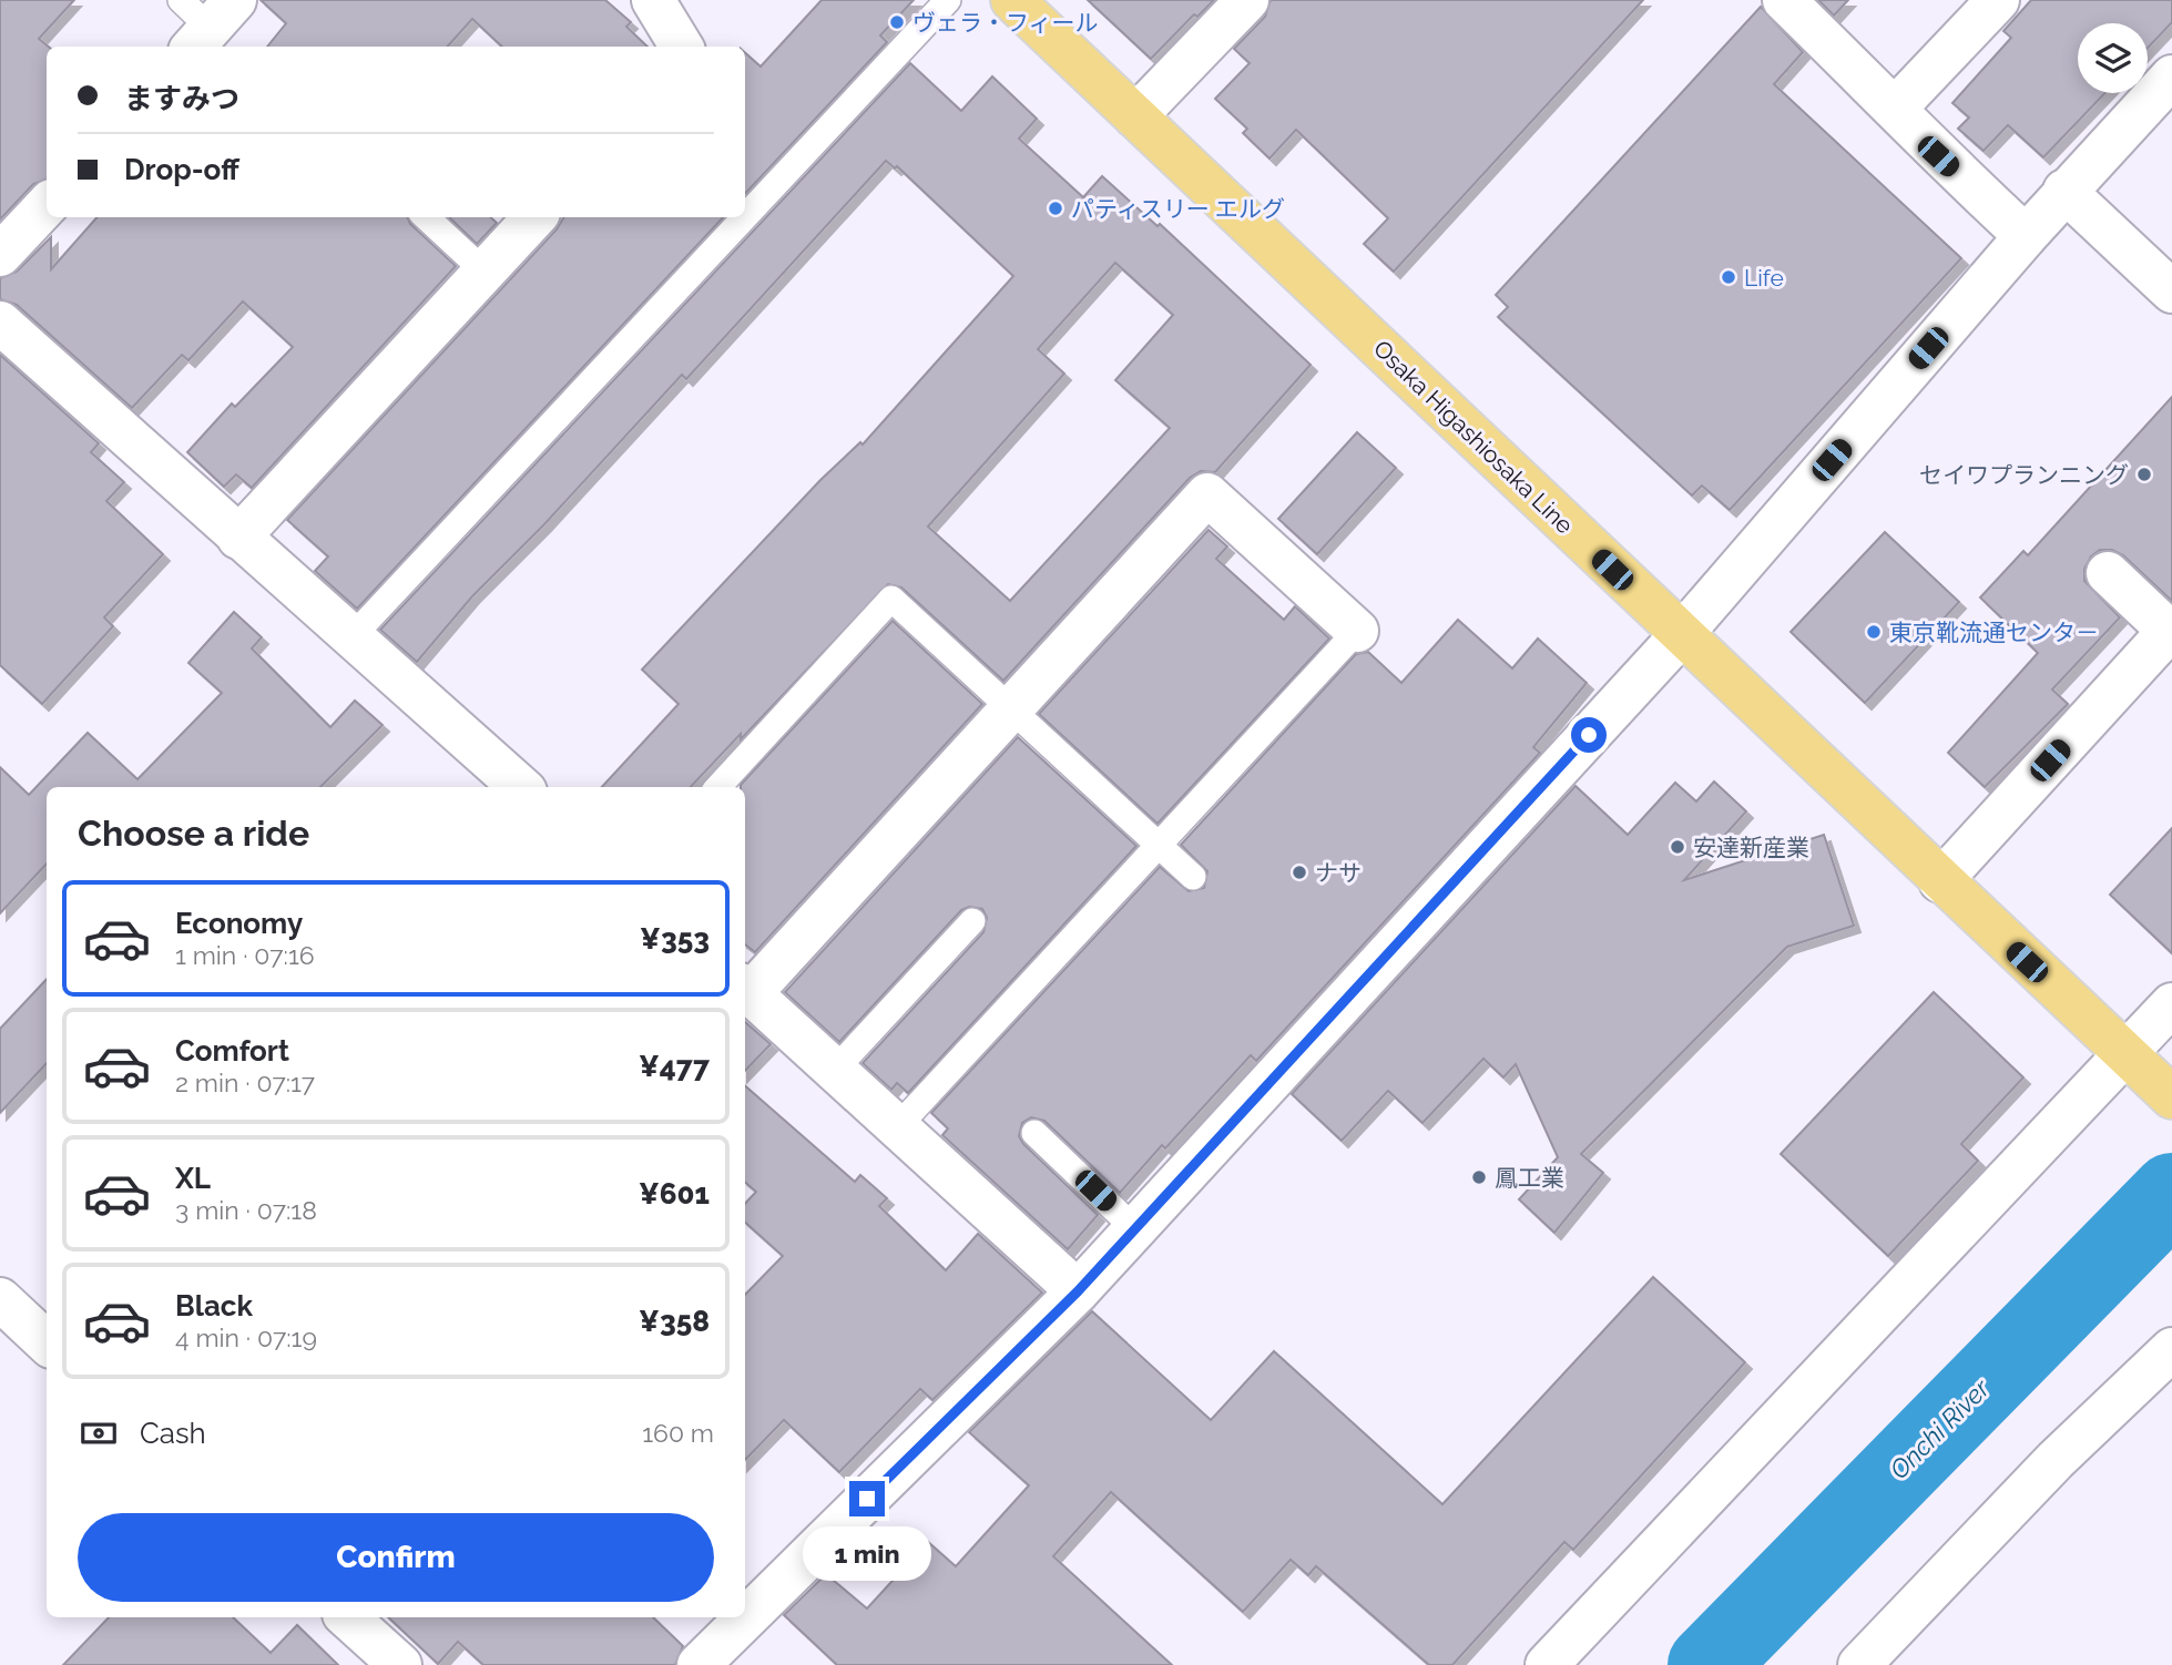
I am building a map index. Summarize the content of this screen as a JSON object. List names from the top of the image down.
{
  "streets": {
    "main road": ["Osaka Higashiosaka Line"]
  },
  "water": ["Onchi River"],
  "places": [
    "ヴェラ・フィール",
    "パティスリー エルグ",
    "Life",
    "セイワプランニング",
    "東京靴流通センタ－",
    "安達新産業",
    "ナサ",
    "鳳工業"
  ],
  "page": {
    "banner": ["ますみつ", "Drop-off"],
    "heading": "Choose a ride",
    "list": [
      {
        "name": "Economy",
        "note": "1 min · 07:16",
        "value": "¥353"
      },
      {
        "name": "Comfort",
        "note": "2 min · 07:17",
        "value": "¥477"
      },
      {
        "name": "XL",
        "note": "3 min · 07:18",
        "value": "¥601"
      },
      {
        "name": "Black",
        "note": "4 min · 07:19",
        "value": "¥358"
      }
    ],
    "pay": ["Cash", "160 m"],
    "buttons": "Confirm",
    "bubble": "1 min"
  }
}
